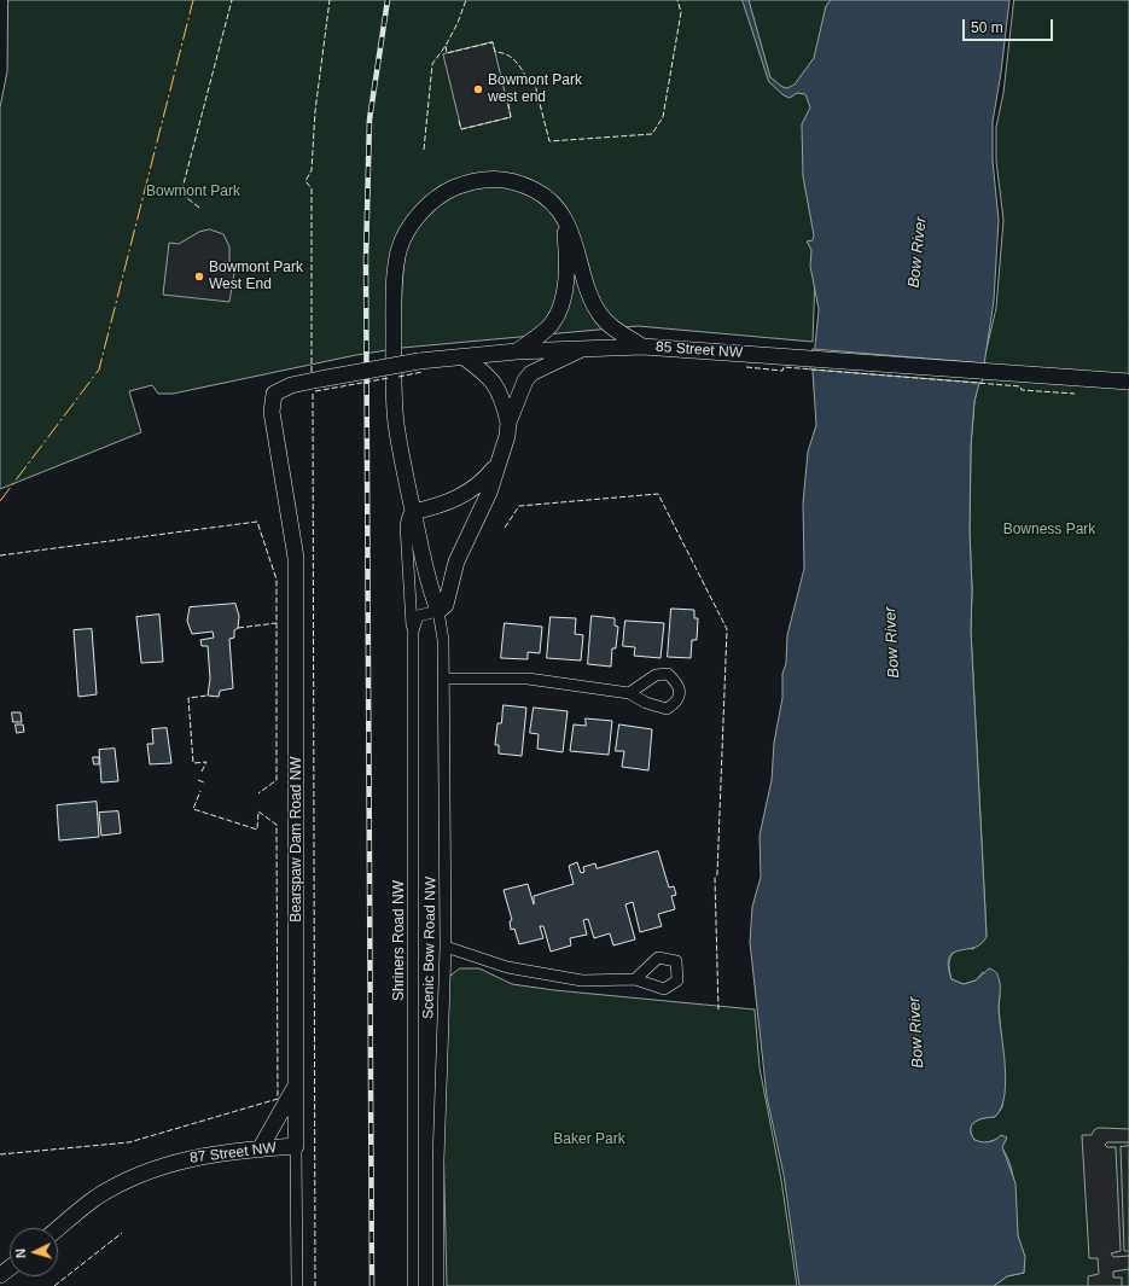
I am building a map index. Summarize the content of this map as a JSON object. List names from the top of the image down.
{
  "streets": {
    "street": [
      "85 Street NW",
      "Bearspaw Dam Road NW",
      "Shriners Road NW",
      "Scenic Bow Road NW",
      "87 Street NW"
    ]
  },
  "crossings": [
    ["85 Street NW", "Bearspaw Dam Road NW"],
    ["Bearspaw Dam Road NW", "87 Street NW"]
  ],
  "water": ["Bow River"],
  "parks": ["Bowmont Park", "Bowness Park", "Baker Park"],
  "places": ["Bowmont Park west end", "Bowmont Park West End"],
  "scale_bar": "50 m",
  "north": "left"
}
